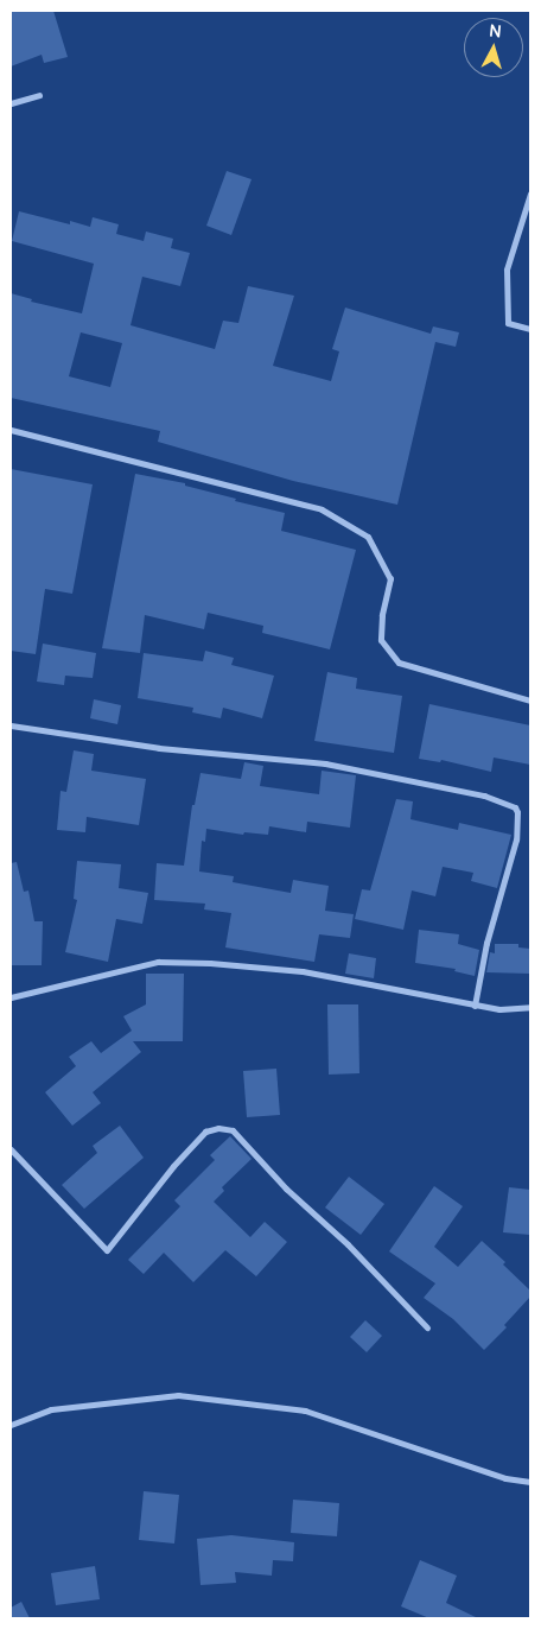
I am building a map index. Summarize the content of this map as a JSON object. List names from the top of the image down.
{
  "north": "top"
}
